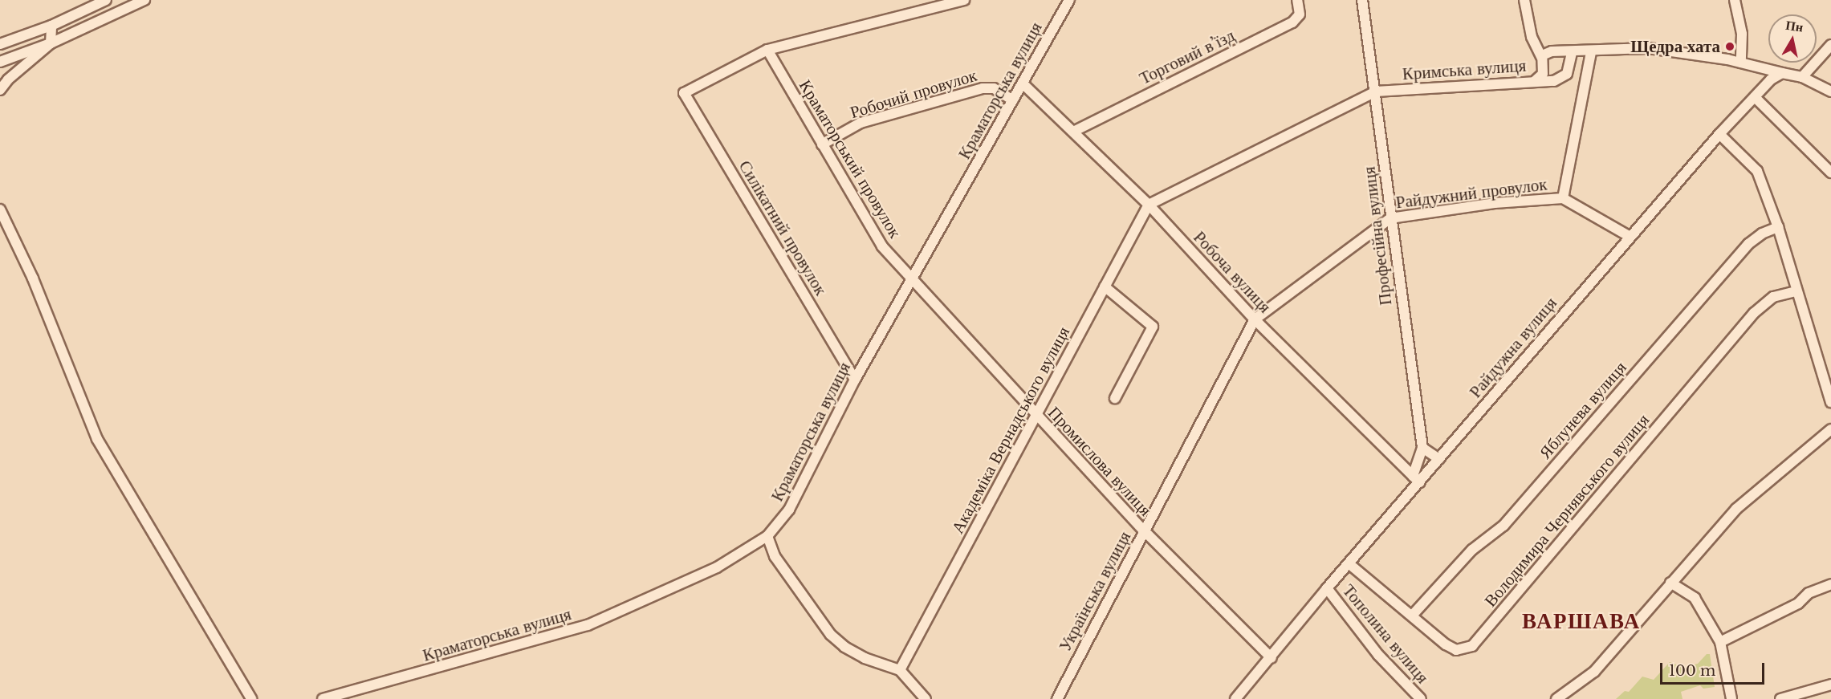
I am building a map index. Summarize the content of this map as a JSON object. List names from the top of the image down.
{
  "streets": {
    "street": [
      "Торговий в’їзд",
      "Кримська вулиця",
      "Краматорська вулиця",
      "Робочий провулок",
      "Краматорський провулок",
      "Райдужний провулок",
      "Силікатний провулок",
      "Професійна вулиця",
      "Робоча вулиця",
      "Райдужна вулиця",
      "Яблунева вулиця",
      "Академіка Вернадського вулиця",
      "Промислова вулиця",
      "Володимира Чернявського вулиця",
      "Українська вулиця",
      "Тополина вулиця"
    ]
  },
  "crossings": [
    ["Торговий в’їзд", "Робоча вулиця"],
    ["Кримська вулиця", "Професійна вулиця"],
    ["Кримська вулиця", "Робоча вулиця"],
    ["Кримська вулиця", "Академіка Вернадського вулиця"],
    ["Краматорська вулиця", "Робочий провулок"],
    ["Краматорська вулиця", "Краматорський провулок"],
    ["Краматорська вулиця", "Силікатний провулок"],
    ["Краматорська вулиця", "Робоча вулиця"],
    ["Краматорська вулиця", "Промислова вулиця"],
    ["Робочий провулок", "Краматорський провулок"],
    ["Краматорський провулок", "Силікатний провулок"],
    ["Краматорський провулок", "Промислова вулиця"],
    ["Райдужний провулок", "Професійна вулиця"],
    ["Райдужний провулок", "Робоча вулиця"],
    ["Райдужний провулок", "Райдужна вулиця"],
    ["Райдужний провулок", "Українська вулиця"],
    ["Робоча вулиця", "Райдужна вулиця"],
    ["Робоча вулиця", "Академіка Вернадського вулиця"],
    ["Робоча вулиця", "Українська вулиця"],
    ["Райдужна вулиця", "Промислова вулиця"],
    ["Райдужна вулиця", "Володимира Чернявського вулиця"],
    ["Райдужна вулиця", "Тополина вулиця"],
    ["Яблунева вулиця", "Володимира Чернявського вулиця"],
    ["Академіка Вернадського вулиця", "Промислова вулиця"],
    ["Промислова вулиця", "Українська вулиця"]
  ],
  "districts": ["ВАРШАВА"],
  "places": ["Щедра хата"],
  "scale_bar": "100 m",
  "north": "top"
}
